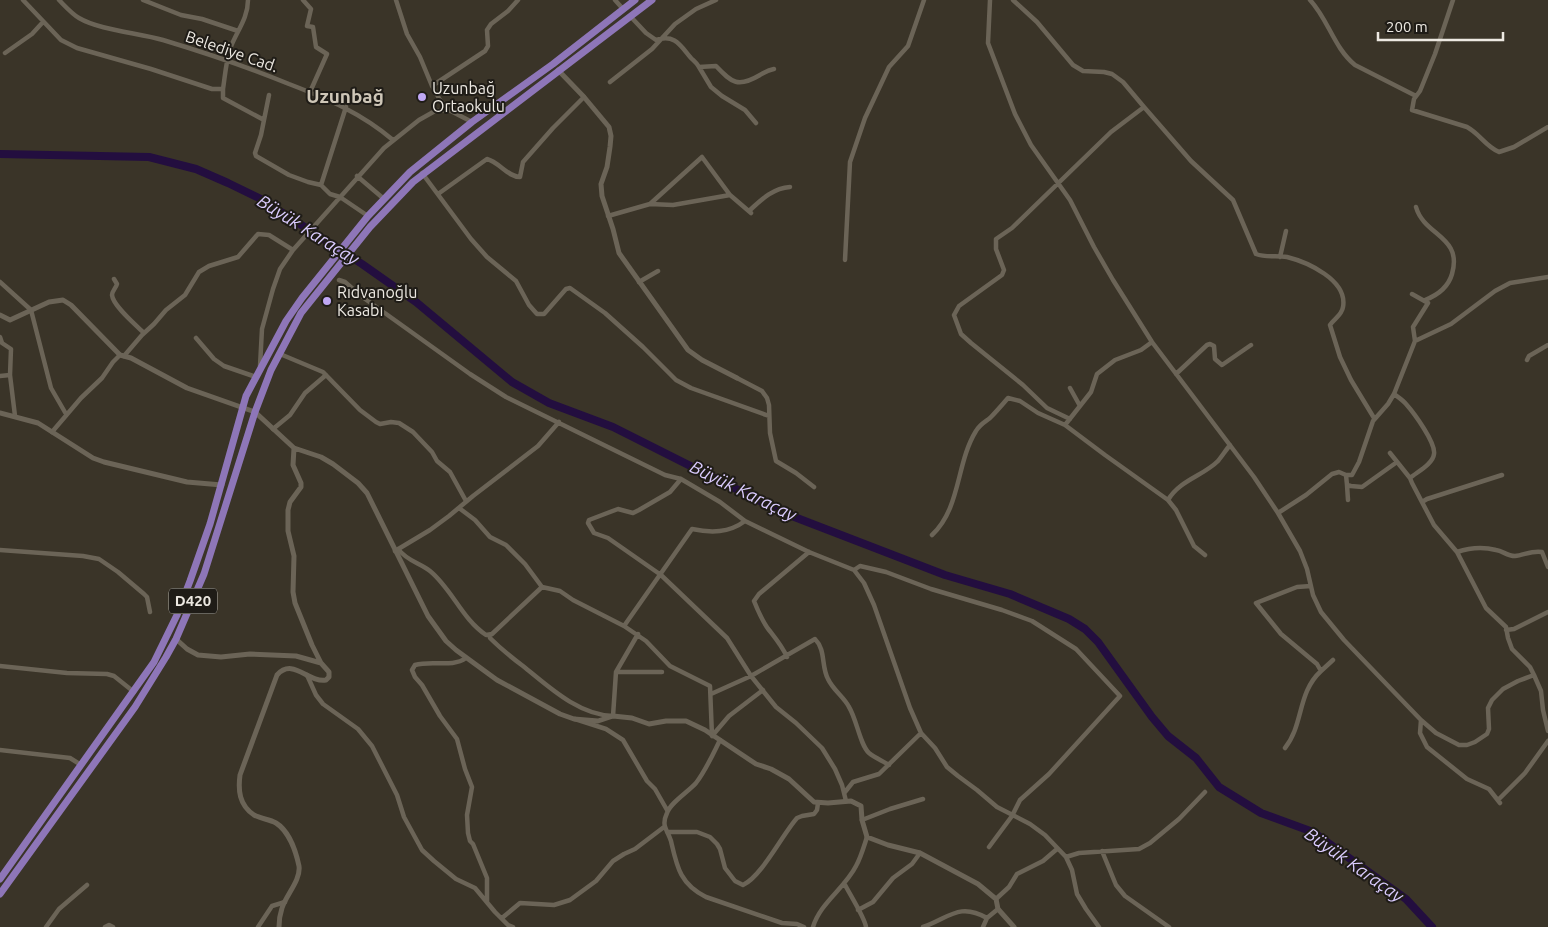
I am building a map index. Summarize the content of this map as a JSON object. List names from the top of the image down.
{
  "streets": {
    "highway": ["D420"],
    "street": ["Belediye Cad."]
  },
  "districts": ["Uzunbağ"],
  "water": ["Büyük Karaçay"],
  "places": ["Uzunbağ Ortaokulu", "Rıdvanoğlu Kasabı"],
  "scale_bar": "200 m"
}
